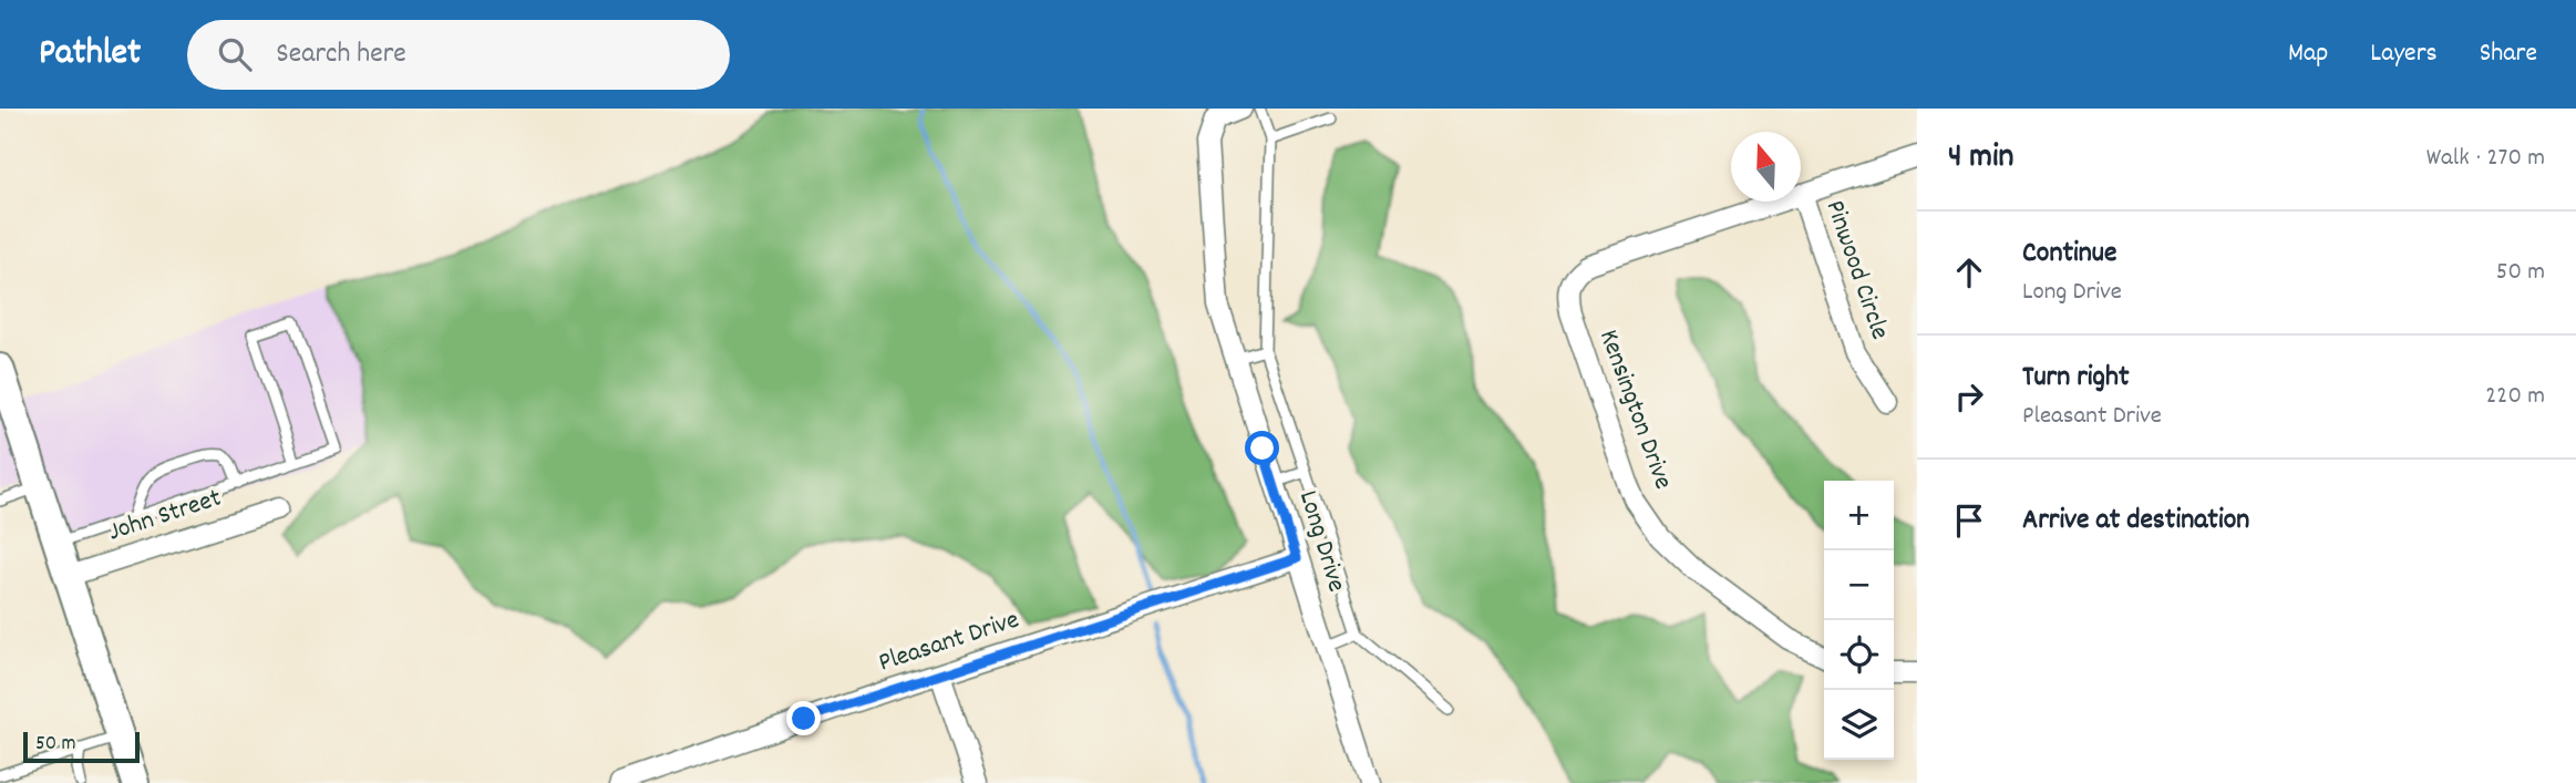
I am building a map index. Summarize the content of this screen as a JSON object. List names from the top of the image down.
{
  "streets": {
    "street": [
      "Pinwood Circle",
      "Kensington Drive",
      "John Street",
      "Long Drive",
      "Pleasant Drive"
    ]
  },
  "crossings": [
    ["Pinwood Circle", "Kensington Drive"],
    ["Long Drive", "Pleasant Drive"]
  ],
  "scale_bar": "50 m",
  "north": "top",
  "page": {
    "header": "Pathlet",
    "search": "Search here",
    "nav": ["Map", "Layers", "Share"],
    "heading": ["4 min", "Walk · 270 m"],
    "list": [
      ["Continue", "Long Drive", "50 m"],
      ["Turn right", "Pleasant Drive", "220 m"],
      "Arrive at destination"
    ],
    "map_buttons": ["+", "−"],
    "scale": "50 m"
  }
}
